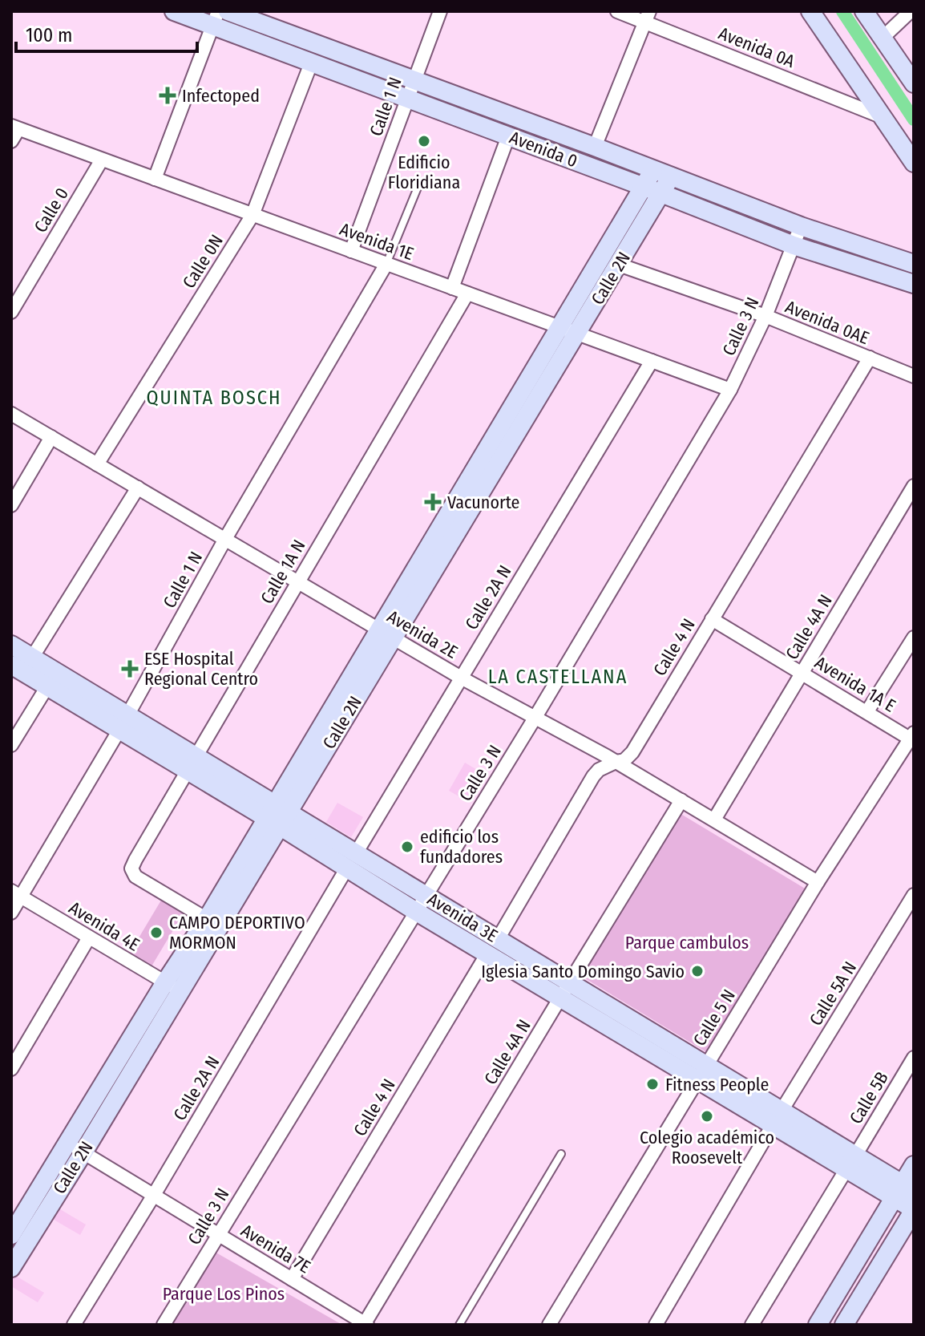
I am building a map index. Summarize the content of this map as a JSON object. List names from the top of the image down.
{
  "streets": {
    "street": [
      "Avenida 0A",
      "Calle 1 N",
      "Avenida 0",
      "Calle 0",
      "Avenida 1E",
      "Calle 0N",
      "Calle 2N",
      "Avenida 0AE",
      "Calle 3 N",
      "Calle 1A N",
      "Calle 2A N",
      "Calle 4A N",
      "Avenida 2E",
      "Calle 4 N",
      "Avenida 1A E",
      "Avenida 3E",
      "Avenida 4E",
      "Calle 5A N",
      "Calle 5 N",
      "Calle 5B",
      "Avenida 7E"
    ]
  },
  "crossings": [
    ["Calle 1 N", "Avenida 0"],
    ["Calle 1 N", "Avenida 1E"],
    ["Calle 1 N", "Avenida 2E"],
    ["Calle 1 N", "Avenida 3E"],
    ["Calle 1 N", "Avenida 4E"],
    ["Avenida 0", "Calle 0N"],
    ["Avenida 0", "Calle 2N"],
    ["Avenida 0", "Calle 3 N"],
    ["Calle 0", "Avenida 1E"],
    ["Avenida 1E", "Calle 0N"],
    ["Avenida 1E", "Calle 2N"],
    ["Avenida 1E", "Calle 3 N"],
    ["Avenida 1E", "Calle 1A N"],
    ["Avenida 1E", "Calle 2A N"],
    ["Calle 0N", "Avenida 2E"],
    ["Calle 2N", "Avenida 0AE"],
    ["Calle 2N", "Calle 1A N"],
    ["Calle 2N", "Avenida 2E"],
    ["Calle 2N", "Avenida 3E"],
    ["Calle 2N", "Avenida 4E"],
    ["Calle 2N", "Avenida 7E"],
    ["Avenida 0AE", "Calle 3 N"],
    ["Avenida 0AE", "Calle 4 N"],
    ["Calle 3 N", "Avenida 2E"],
    ["Calle 3 N", "Avenida 3E"],
    ["Calle 3 N", "Avenida 7E"],
    ["Calle 1A N", "Avenida 2E"],
    ["Calle 1A N", "Avenida 3E"],
    ["Calle 2A N", "Avenida 2E"],
    ["Calle 2A N", "Avenida 3E"],
    ["Calle 2A N", "Avenida 7E"],
    ["Calle 4A N", "Avenida 2E"],
    ["Calle 4A N", "Avenida 1A E"],
    ["Calle 4A N", "Avenida 3E"],
    ["Calle 4A N", "Avenida 7E"],
    ["Avenida 2E", "Calle 4 N"],
    ["Avenida 2E", "Calle 5 N"],
    ["Calle 4 N", "Avenida 1A E"],
    ["Calle 4 N", "Avenida 3E"],
    ["Calle 4 N", "Avenida 7E"],
    ["Avenida 1A E", "Calle 5 N"],
    ["Avenida 3E", "Calle 5A N"],
    ["Avenida 3E", "Calle 5 N"],
    ["Avenida 3E", "Calle 5B"]
  ],
  "districts": ["QUINTA BOSCH", "LA CASTELLANA"],
  "parks": ["Parque cambulos", "Parque Los Pinos"],
  "places": {
    "health": ["Infectoped", "Vacunorte", "ESE Hospital Regional Centro"],
    "other": [
      "Edificio Floridiana",
      "edificio los fundadores",
      "CAMPO DEPORTIVO MORMON",
      "Iglesia Santo Domingo Savio",
      "Fitness People",
      "Colegio académico Roosevelt"
    ]
  },
  "scale_bar": "100 m"
}
